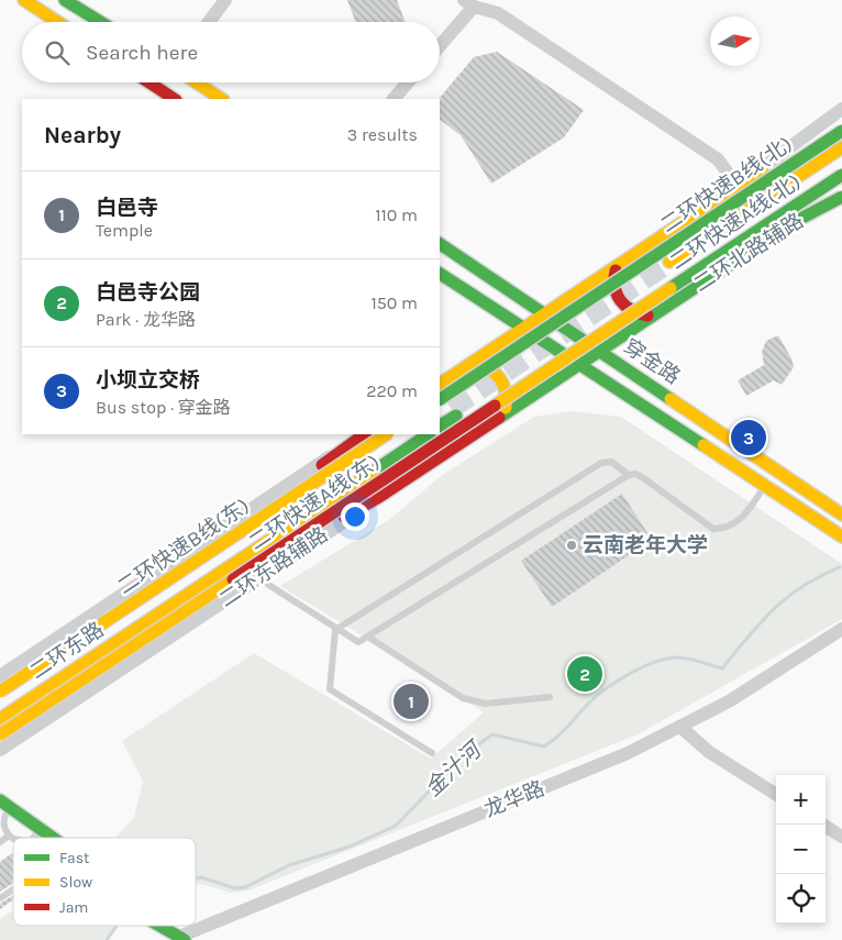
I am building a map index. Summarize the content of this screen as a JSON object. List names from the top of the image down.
{
  "streets": {
    "main road": [
      "二环快速B线(北)",
      "二环快速A线(北)",
      "二环北路辅路",
      "穿金路",
      "二环快速A线(东)",
      "二环快速B线(东)",
      "二环东路辅路",
      "二环东路"
    ],
    "street": ["龙华路"]
  },
  "crossings": [
    ["二环快速A线(北)", "二环北路辅路"],
    ["二环快速A线(北)", "二环快速A线(东)"],
    ["二环快速A线(北)", "二环东路辅路"],
    ["二环北路辅路", "二环快速A线(东)"],
    ["二环北路辅路", "二环东路辅路"],
    ["穿金路", "二环东路辅路"],
    ["二环快速A线(东)", "二环东路辅路"]
  ],
  "water": ["金汁河"],
  "places": ["云南老年大学"],
  "legend": ["Fast", "Slow", "Jam"],
  "north": "right",
  "page": {
    "search": "Search here",
    "heading": ["Nearby", "3 results"],
    "list": [
      {
        "mark": "1",
        "name": "白邑寺",
        "note": "Temple",
        "value": "110 m"
      },
      {
        "mark": "2",
        "name": "白邑寺公园",
        "note": "Park · 龙华路",
        "value": "150 m"
      },
      {
        "mark": "3",
        "name": "小坝立交桥",
        "note": "Bus stop · 穿金路",
        "value": "220 m"
      }
    ],
    "pins": ["3", "2", "1"],
    "map_buttons": ["+", "−"]
  }
}
